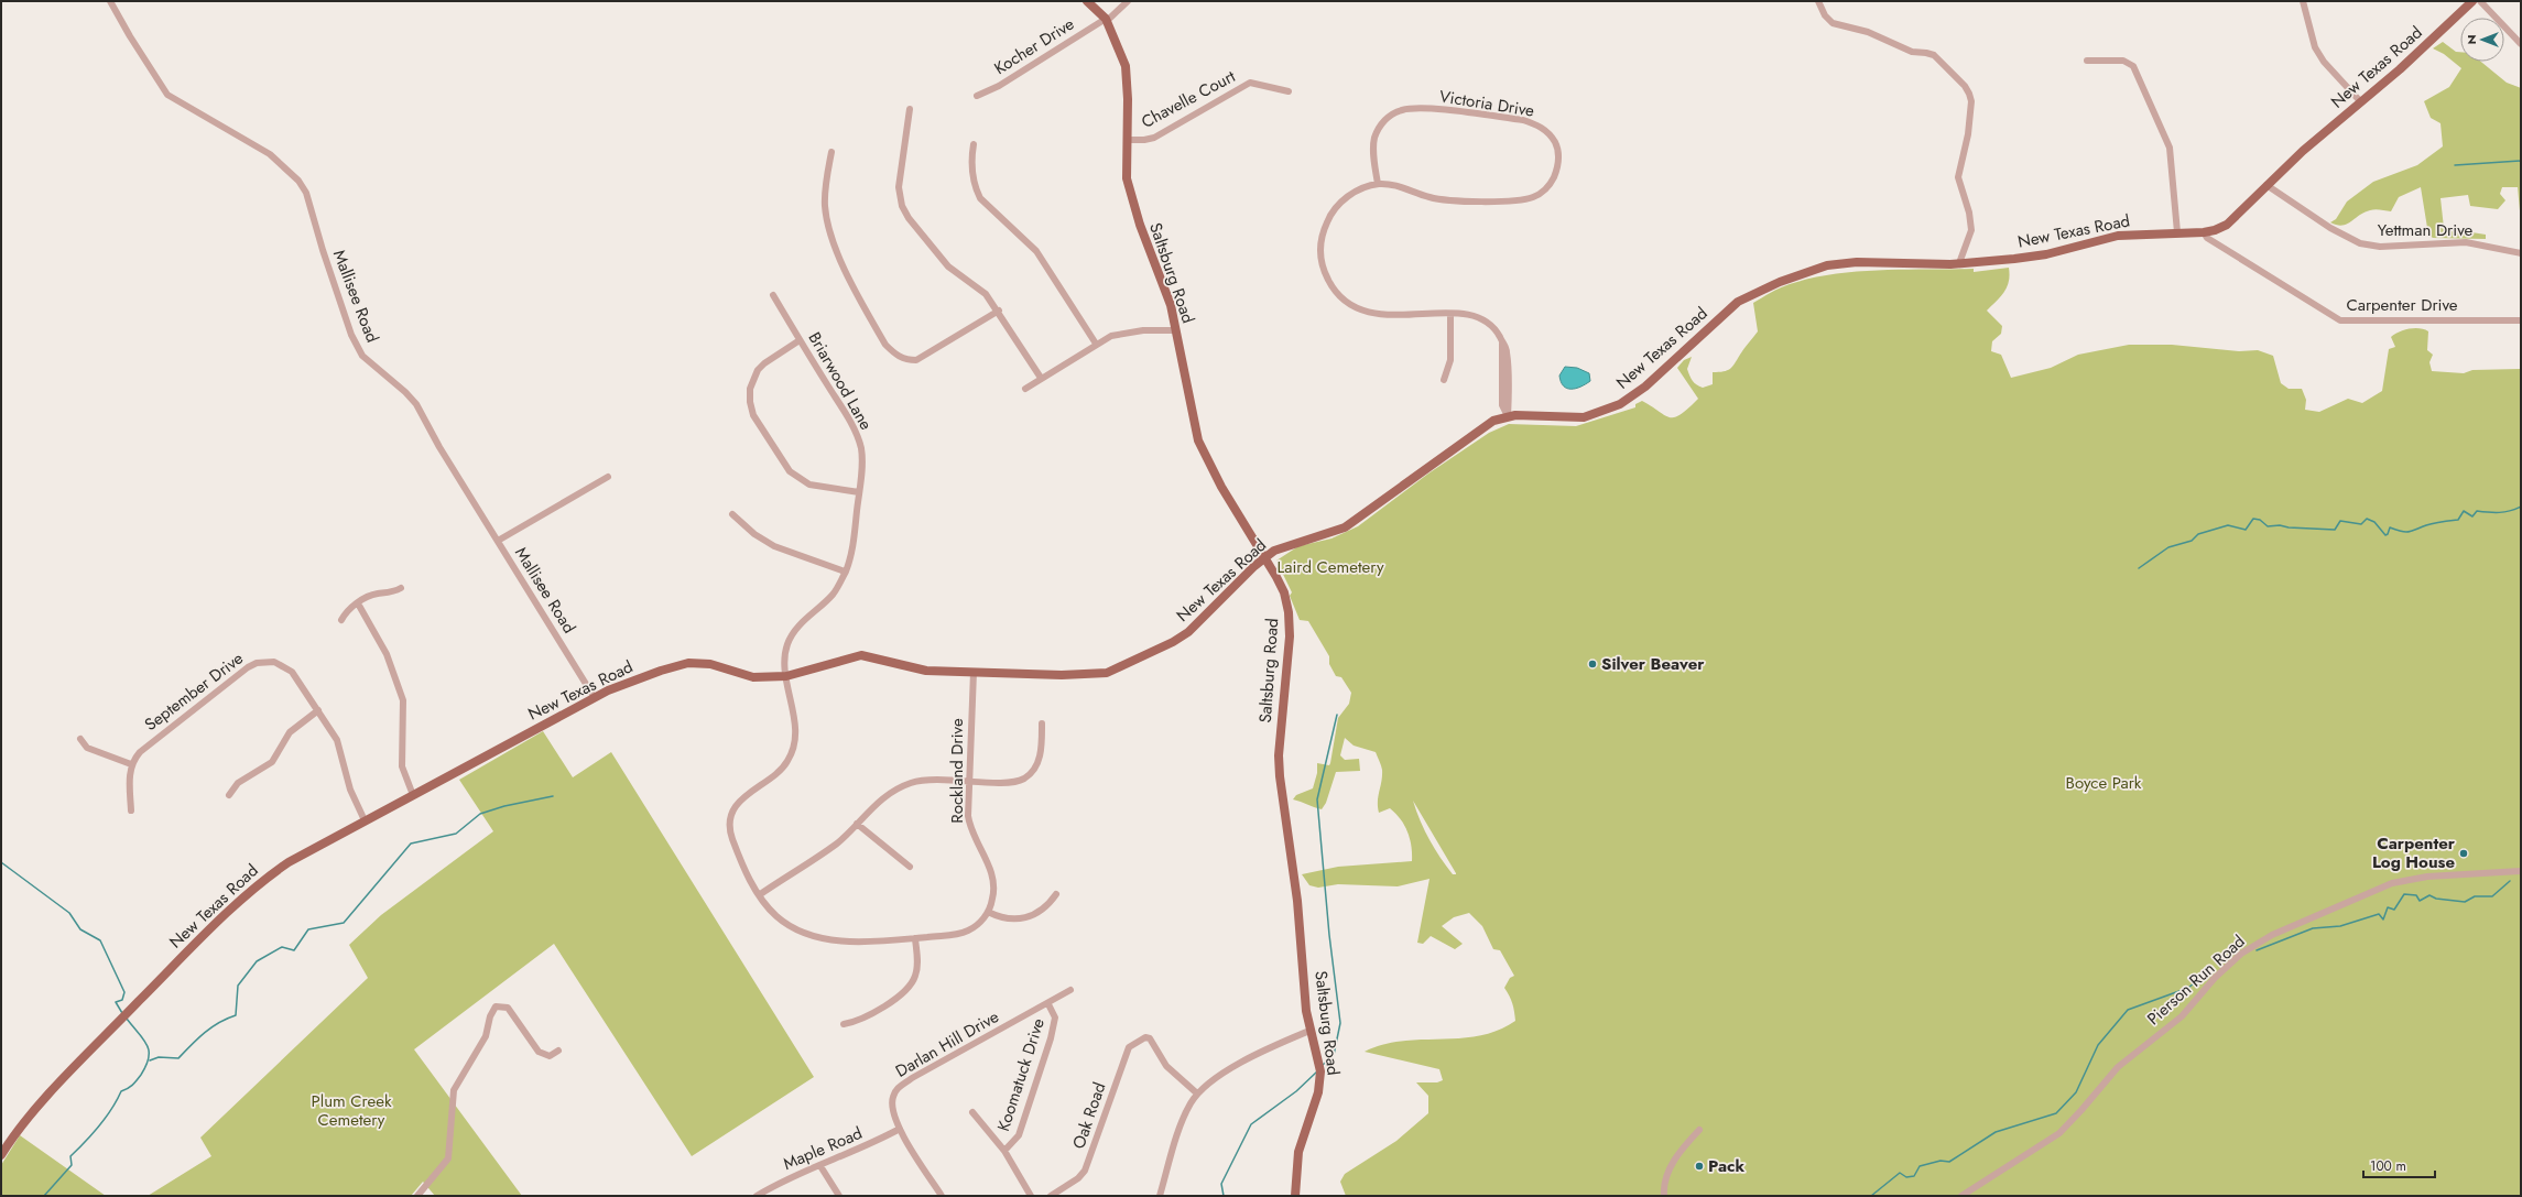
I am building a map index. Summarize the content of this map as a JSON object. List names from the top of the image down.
{
  "streets": {
    "main road": ["New Texas Road", "Saltsburg Road"],
    "street": [
      "Kocher Drive",
      "Chavelle Court",
      "Victoria Drive",
      "Yettman Drive",
      "Mallisee Road",
      "Carpenter Drive",
      "Briarwood Lane",
      "September Drive",
      "Rockland Drive",
      "Pierson Run Road",
      "Darlan Hill Drive",
      "Koomatuck Drive",
      "Oak Road",
      "Maple Road"
    ]
  },
  "crossings": [
    ["Kocher Drive", "Saltsburg Road"],
    ["New Texas Road", "Yettman Drive"],
    ["New Texas Road", "Saltsburg Road"],
    ["New Texas Road", "Mallisee Road"],
    ["New Texas Road", "Carpenter Drive"],
    ["New Texas Road", "Briarwood Lane"],
    ["New Texas Road", "September Drive"],
    ["New Texas Road", "Rockland Drive"],
    ["Chavelle Court", "Saltsburg Road"],
    ["Darlan Hill Drive", "Koomatuck Drive"],
    ["Darlan Hill Drive", "Maple Road"]
  ],
  "parks": ["Laird Cemetery", "Boyce Park", "Plum Creek Cemetery"],
  "places": ["Silver Beaver", "Carpenter Log House", "Pack"],
  "scale_bar": "100 m",
  "north": "left"
}
